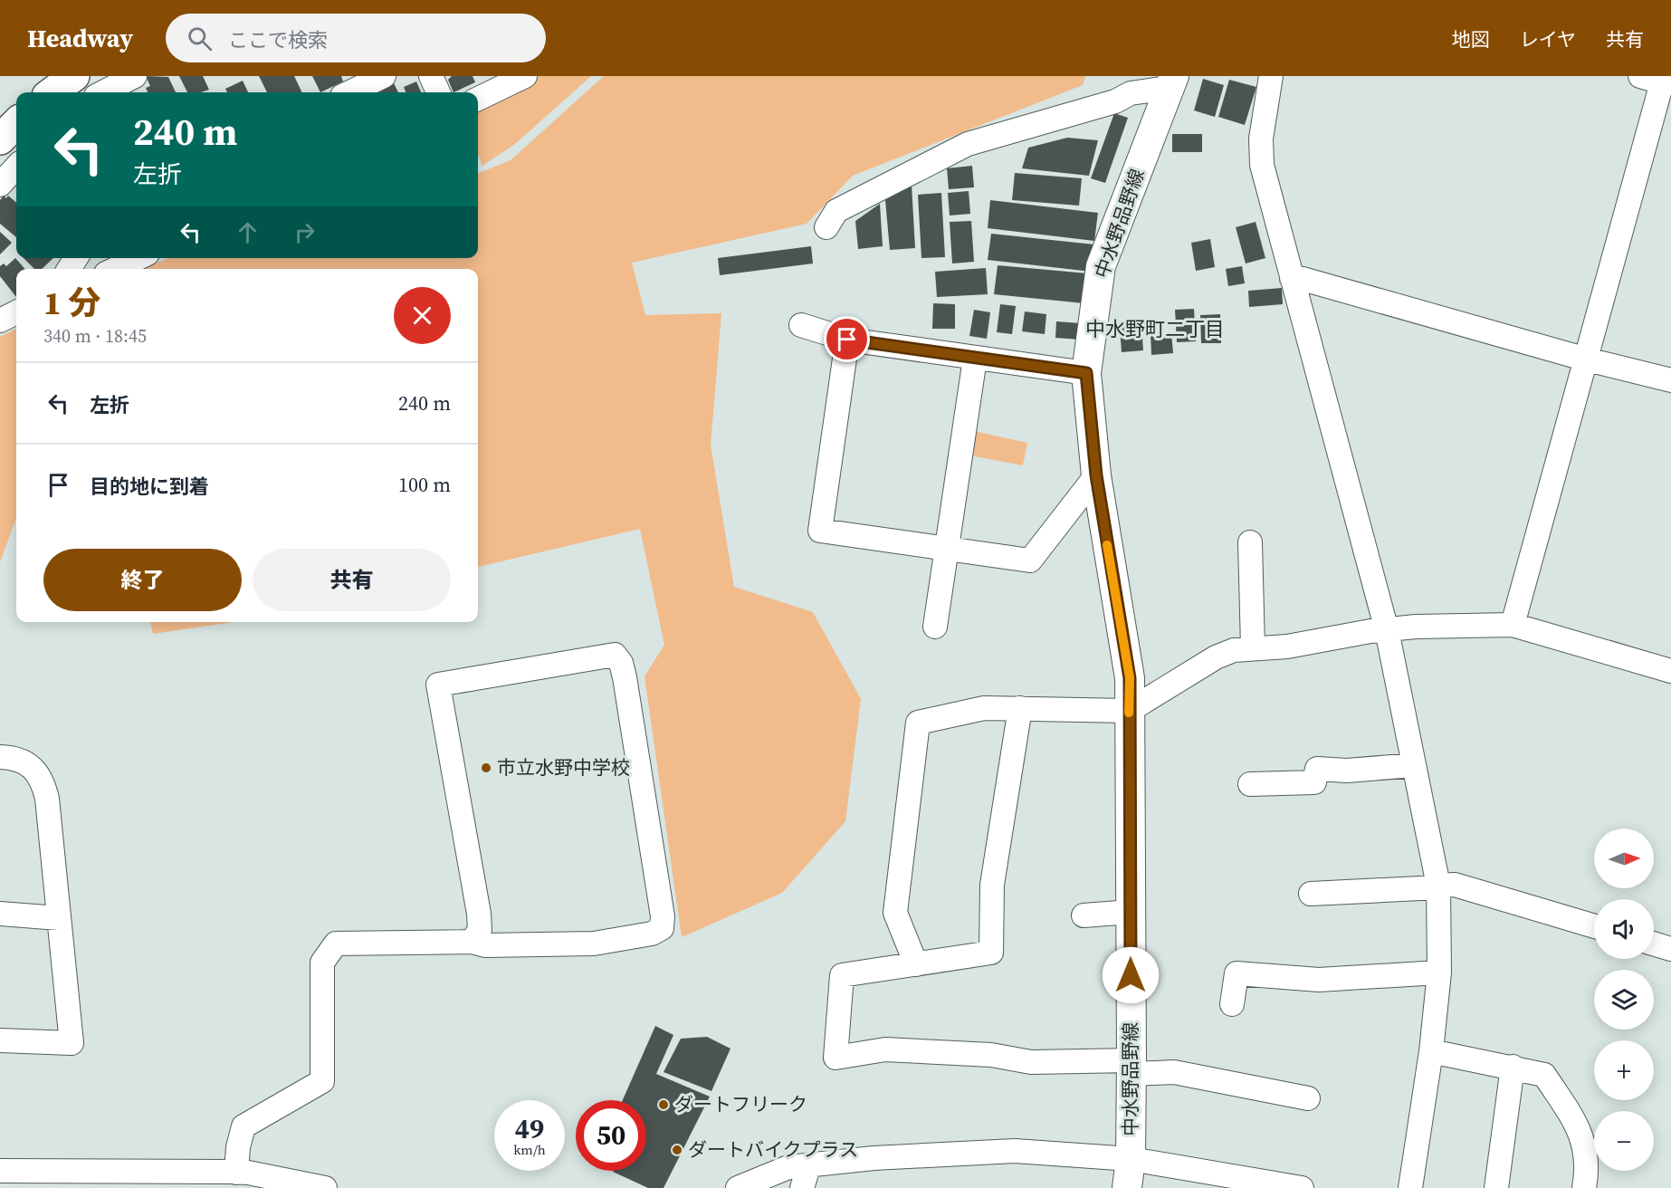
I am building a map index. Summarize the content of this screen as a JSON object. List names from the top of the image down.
{
  "streets": {
    "main road": ["中水野品野線"]
  },
  "districts": ["中水野町二丁目"],
  "places": ["市立水野中学校", "ダートフリーク", "ダートバイクプラス"],
  "north": "right",
  "page": {
    "header": "Headway",
    "search": "ここで検索",
    "nav": ["地図", "レイヤ", "共有"],
    "turn": ["240 m", "左折"],
    "heading": ["1 分", "340 m · 18:45"],
    "list": [
      {
        "name": "左折",
        "value": "240 m"
      },
      {
        "name": "目的地に到着",
        "value": "100 m"
      }
    ],
    "buttons": ["終了", "共有"],
    "map_buttons": ["+", "−"],
    "speed": "49 km/h",
    "limit": "50"
  }
}
